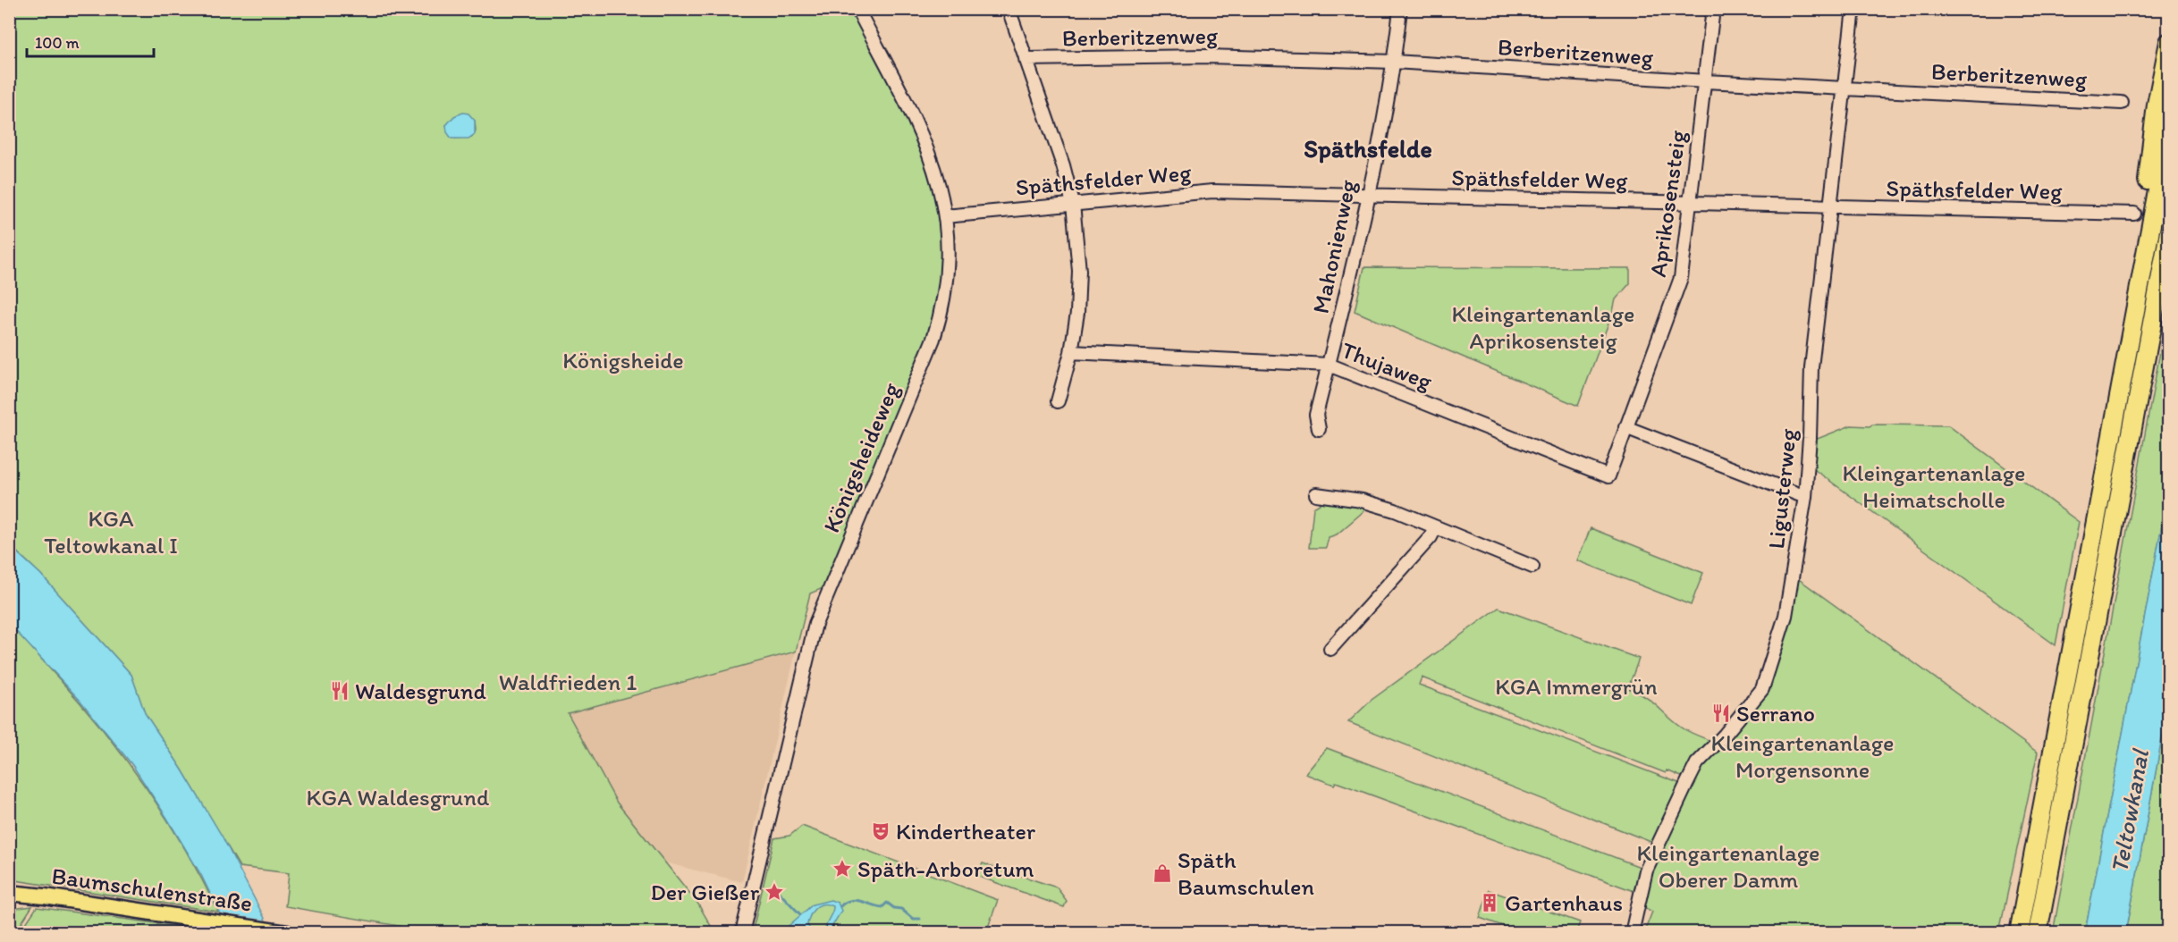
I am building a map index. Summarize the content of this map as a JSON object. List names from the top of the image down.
{
  "streets": {
    "main road": ["Baumschulenstraße"],
    "street": [
      "Berberitzenweg",
      "Späthsfelder Weg",
      "Aprikosensteig",
      "Mahonienweg",
      "Thujaweg",
      "Königsheideweg",
      "Ligusterweg"
    ]
  },
  "crossings": [
    ["Berberitzenweg", "Aprikosensteig"],
    ["Berberitzenweg", "Mahonienweg"],
    ["Berberitzenweg", "Ligusterweg"],
    ["Späthsfelder Weg", "Aprikosensteig"],
    ["Späthsfelder Weg", "Mahonienweg"],
    ["Späthsfelder Weg", "Königsheideweg"],
    ["Späthsfelder Weg", "Ligusterweg"],
    ["Aprikosensteig", "Thujaweg"],
    ["Mahonienweg", "Thujaweg"]
  ],
  "districts": ["Späthsfelde"],
  "water": ["Teltowkanal"],
  "parks": [
    "Kleingartenanlage Aprikosensteig",
    "Königsheide",
    "Kleingartenanlage Heimatscholle",
    "KGA Teltowkanal I",
    "Waldfrieden 1",
    "KGA Immergrün",
    "Kleingartenanlage Morgensonne",
    "KGA Waldesgrund",
    "Kleingartenanlage Oberer Damm"
  ],
  "places": {
    "restaurant": ["Waldesgrund", "Serrano"],
    "theatre": ["Kindertheater"],
    "place": ["Späth-Arboretum", "Der Gießer"],
    "shop": ["Späth Baumschulen"],
    "building": ["Gartenhaus"]
  },
  "scale_bar": "100 m"
}
